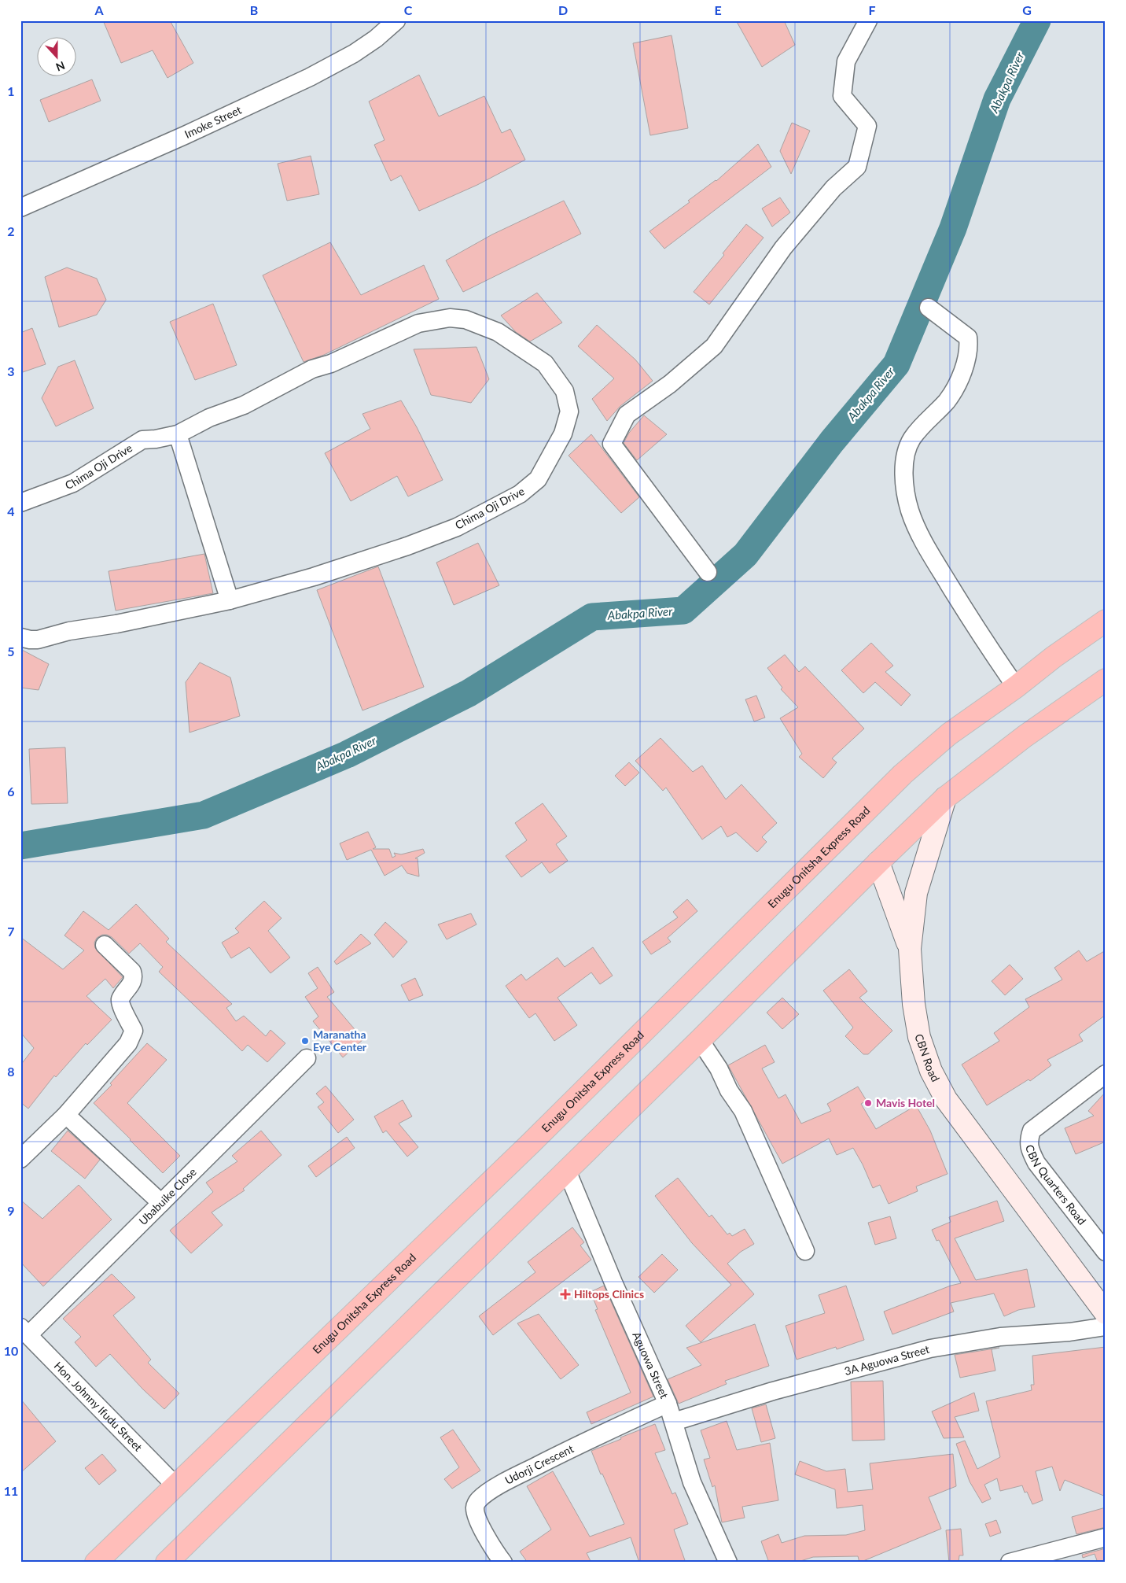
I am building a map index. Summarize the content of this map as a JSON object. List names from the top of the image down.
{
  "streets": {
    "highway": ["Enugu Onitsha Express Road"],
    "main road": ["CBN Road"],
    "street": [
      "Imoke Street",
      "Chima Oji Drive",
      "CBN Quarters Road",
      "Ubabuike Close",
      "3A Aguowa Street",
      "Aguowa Street",
      "Hon. Johnny Ifudu Street",
      "Udorji Crescent"
    ]
  },
  "crossings": [
    ["Enugu Onitsha Express Road", "Hon. Johnny Ifudu Street"],
    ["Ubabuike Close", "Hon. Johnny Ifudu Street"],
    ["3A Aguowa Street", "Aguowa Street"],
    ["Aguowa Street", "Udorji Crescent"]
  ],
  "water": ["Abakpa River"],
  "places": {
    "other": ["Maranatha Eye Center", "Mavis Hotel"],
    "health": ["Hiltops Clinics"]
  },
  "north": "bottom",
  "grid": {
    "columns": [
      "A",
      "B",
      "C",
      "D",
      "E",
      "F",
      "G"
    ],
    "rows": [
      "1",
      "2",
      "3",
      "4",
      "5",
      "6",
      "7",
      "8",
      "9",
      "10",
      "11"
    ]
  }
}
